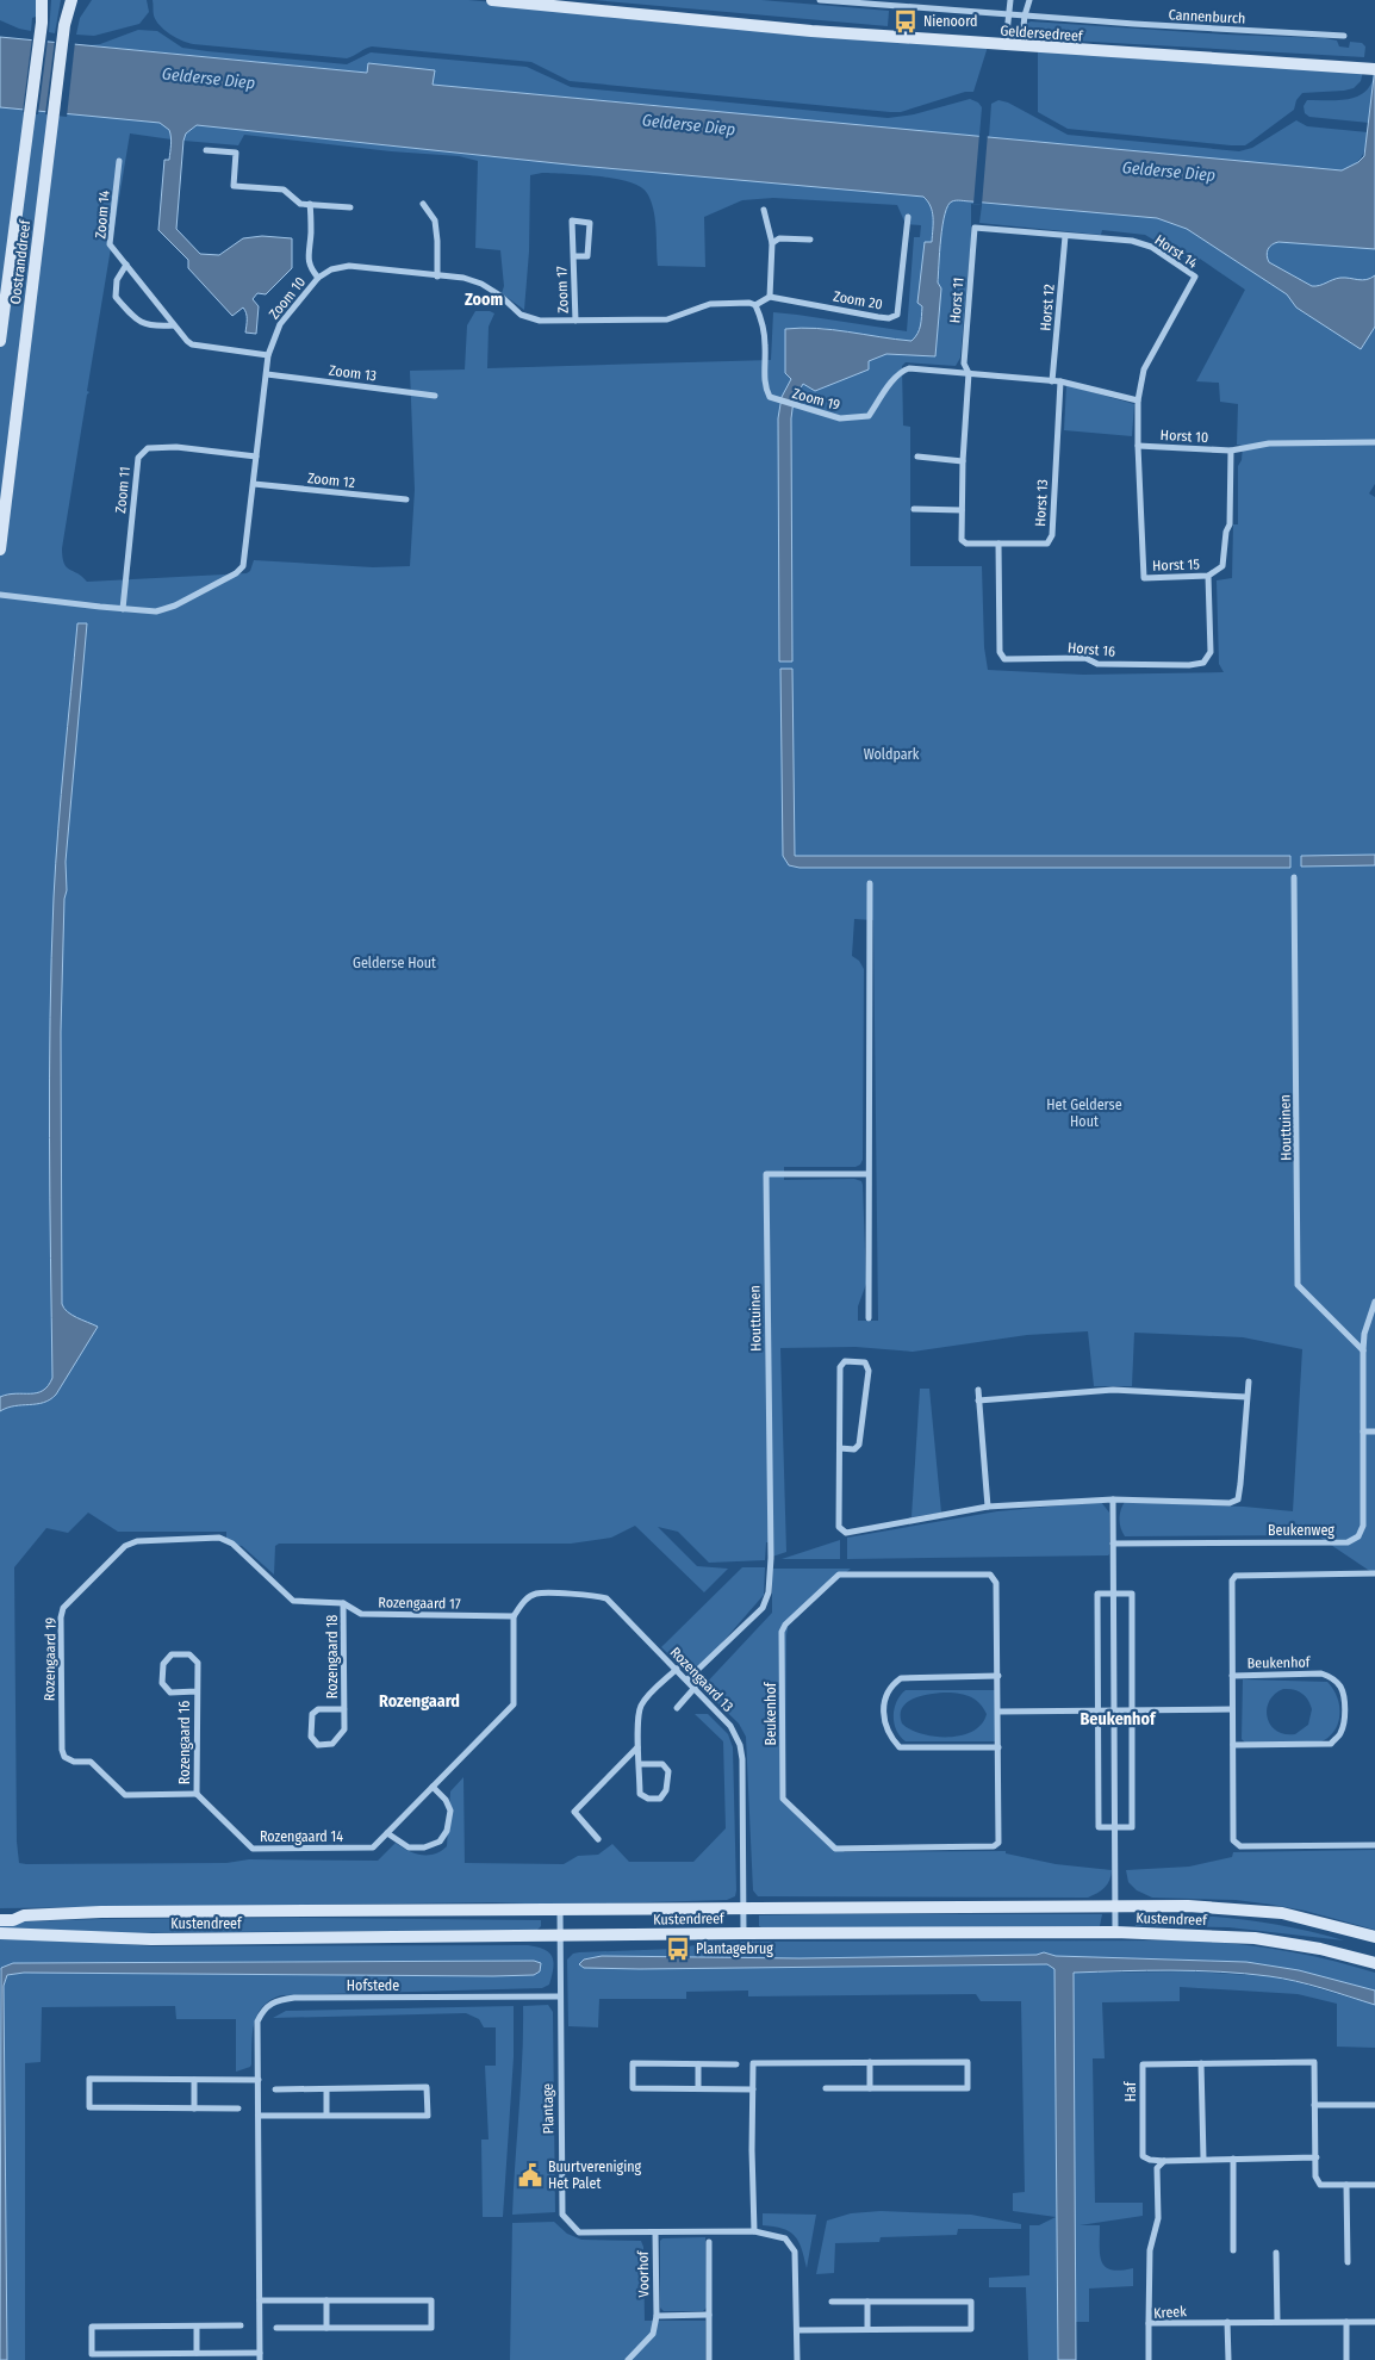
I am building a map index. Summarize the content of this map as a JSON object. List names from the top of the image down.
{
  "streets": {
    "main road": ["Geldersedreef", "Oostranddreef", "Kustendreef"],
    "street": [
      "Cannenburch",
      "Zoom 14",
      "Horst 14",
      "Zoom 17",
      "Zoom 10",
      "Zoom 20",
      "Horst 11",
      "Horst 12",
      "Zoom 13",
      "Zoom 19",
      "Horst 10",
      "Zoom 12",
      "Zoom 11",
      "Horst 13",
      "Horst 15",
      "Horst 16",
      "Houttuinen",
      "Beukenweg",
      "Rozengaard 17",
      "Rozengaard 18",
      "Rozengaard 19",
      "Beukenhof",
      "Rozengaard 13",
      "Rozengaard 16",
      "Rozengaard 14",
      "Hofstede",
      "Haf",
      "Plantage",
      "Voorhof",
      "Kreek"
    ]
  },
  "crossings": [
    ["Zoom 14", "Zoom 10"],
    ["Horst 14", "Horst 11"],
    ["Horst 14", "Horst 12"],
    ["Horst 14", "Horst 10"],
    ["Zoom 17", "Zoom 10"],
    ["Zoom 10", "Zoom 13"],
    ["Zoom 10", "Zoom 19"],
    ["Zoom 10", "Zoom 12"],
    ["Zoom 10", "Zoom 11"],
    ["Horst 11", "Zoom 19"],
    ["Horst 11", "Horst 13"],
    ["Horst 12", "Horst 13"],
    ["Horst 10", "Horst 15"],
    ["Horst 13", "Horst 16"],
    ["Horst 15", "Horst 16"],
    ["Houttuinen", "Beukenweg"],
    ["Houttuinen", "Rozengaard 13"],
    ["Rozengaard 17", "Rozengaard 18"],
    ["Rozengaard 17", "Rozengaard 19"],
    ["Rozengaard 17", "Rozengaard 13"],
    ["Rozengaard 17", "Rozengaard 14"],
    ["Rozengaard 19", "Rozengaard 16"],
    ["Rozengaard 19", "Rozengaard 14"],
    ["Rozengaard 13", "Rozengaard 14"],
    ["Rozengaard 13", "Kustendreef"],
    ["Rozengaard 16", "Rozengaard 14"],
    ["Kustendreef", "Plantage"],
    ["Hofstede", "Plantage"],
    ["Plantage", "Voorhof"]
  ],
  "districts": ["Zoom", "Rozengaard", "Beukenhof"],
  "water": ["Gelderse Diep"],
  "parks": ["Woldpark", "Gelderse Hout", "Het Gelderse Hout"],
  "places": {
    "bus stop": ["Nienoord", "Plantagebrug"],
    "public building": ["Buurtvereniging Het Palet"]
  }
}
